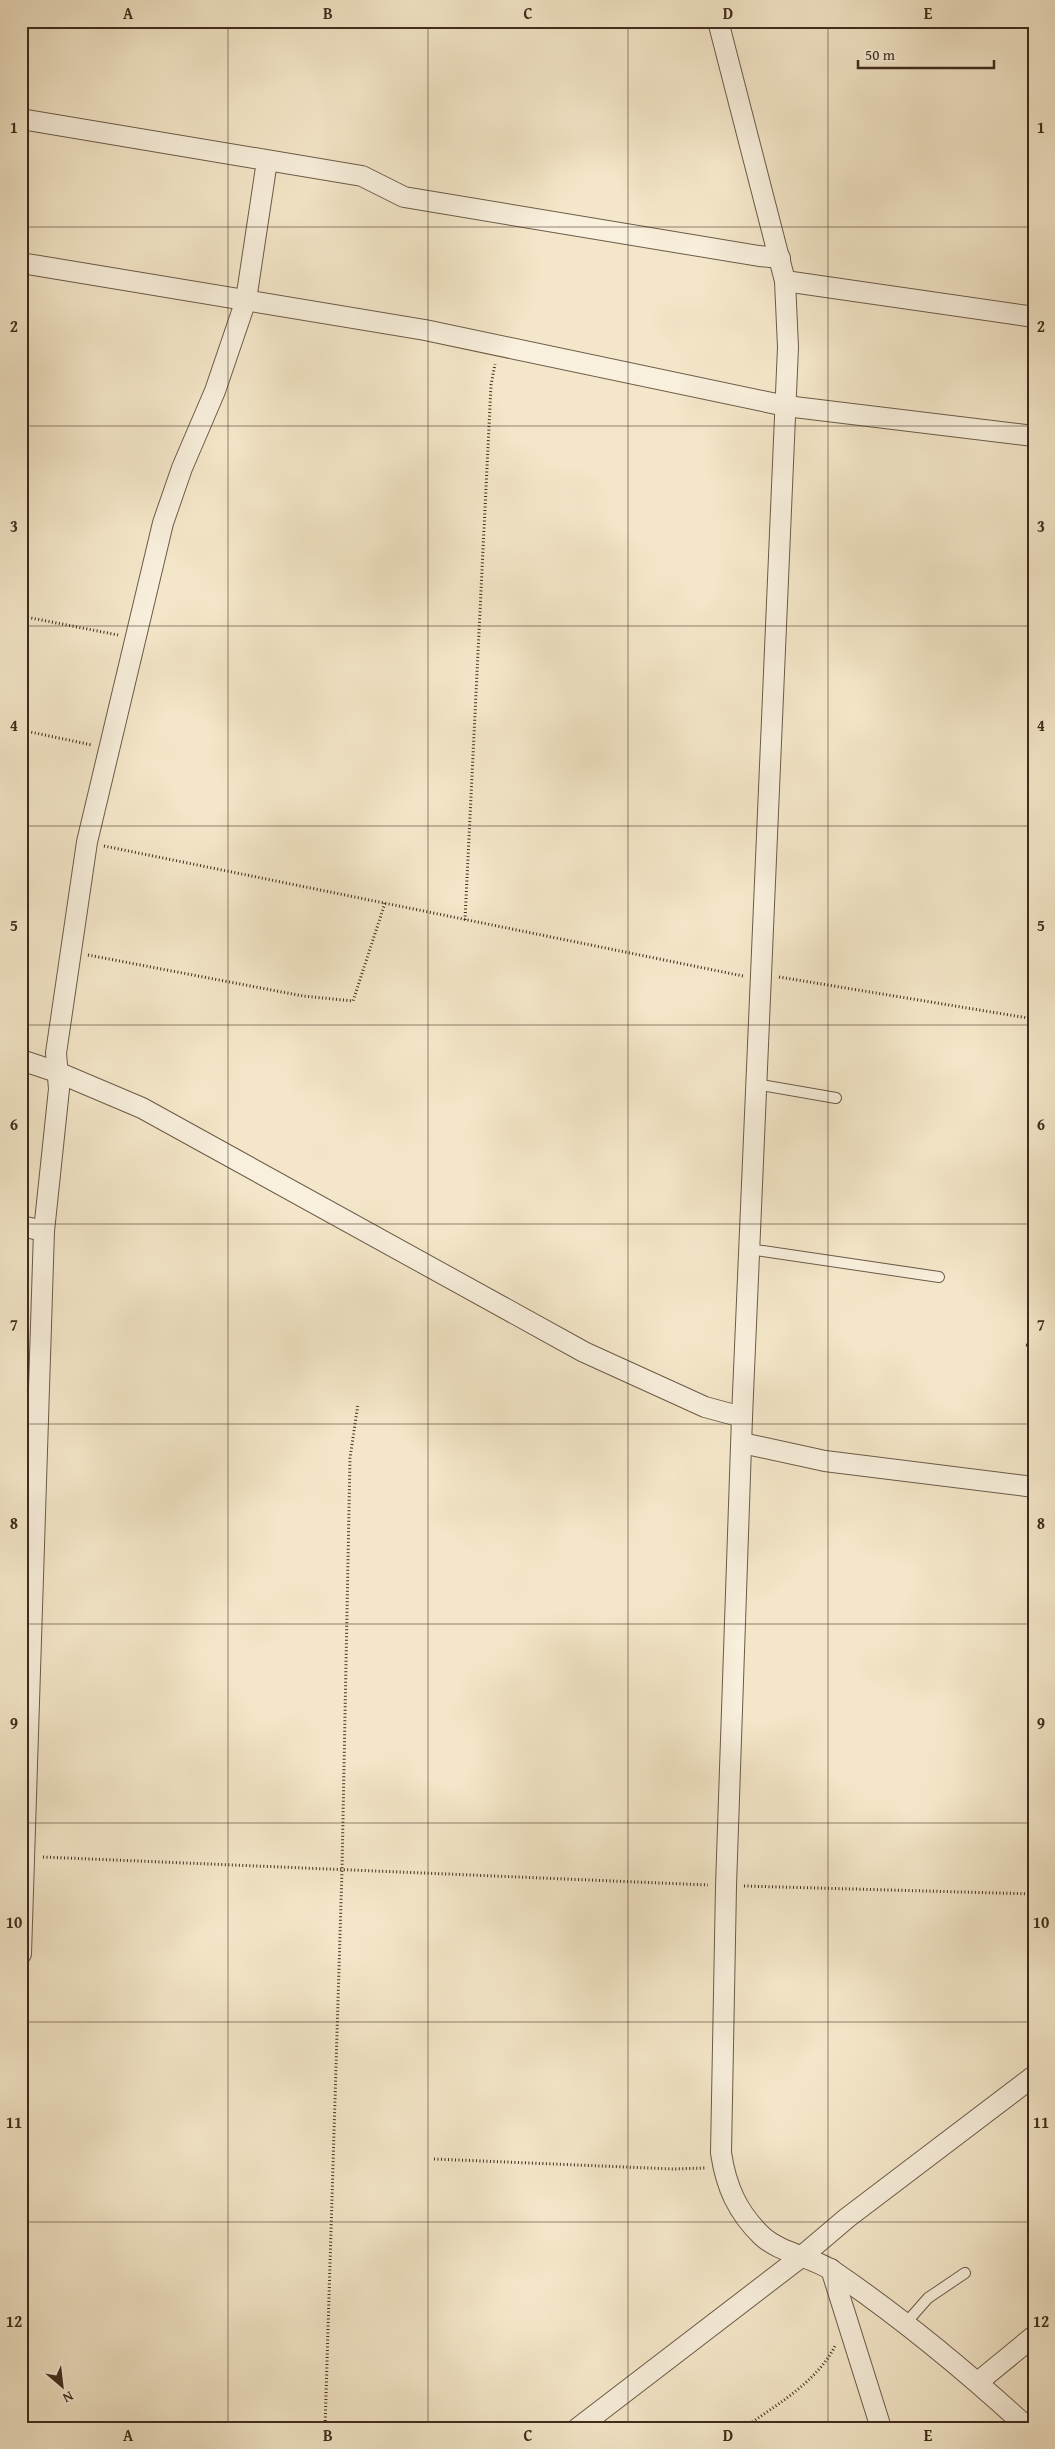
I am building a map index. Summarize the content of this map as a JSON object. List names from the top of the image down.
{
  "scale_bar": "50 m",
  "north": "bottom right",
  "grid": {
    "columns": [
      "A",
      "B",
      "C",
      "D",
      "E"
    ],
    "rows": [
      "1",
      "2",
      "3",
      "4",
      "5",
      "6",
      "7",
      "8",
      "9",
      "10",
      "11",
      "12"
    ]
  }
}
